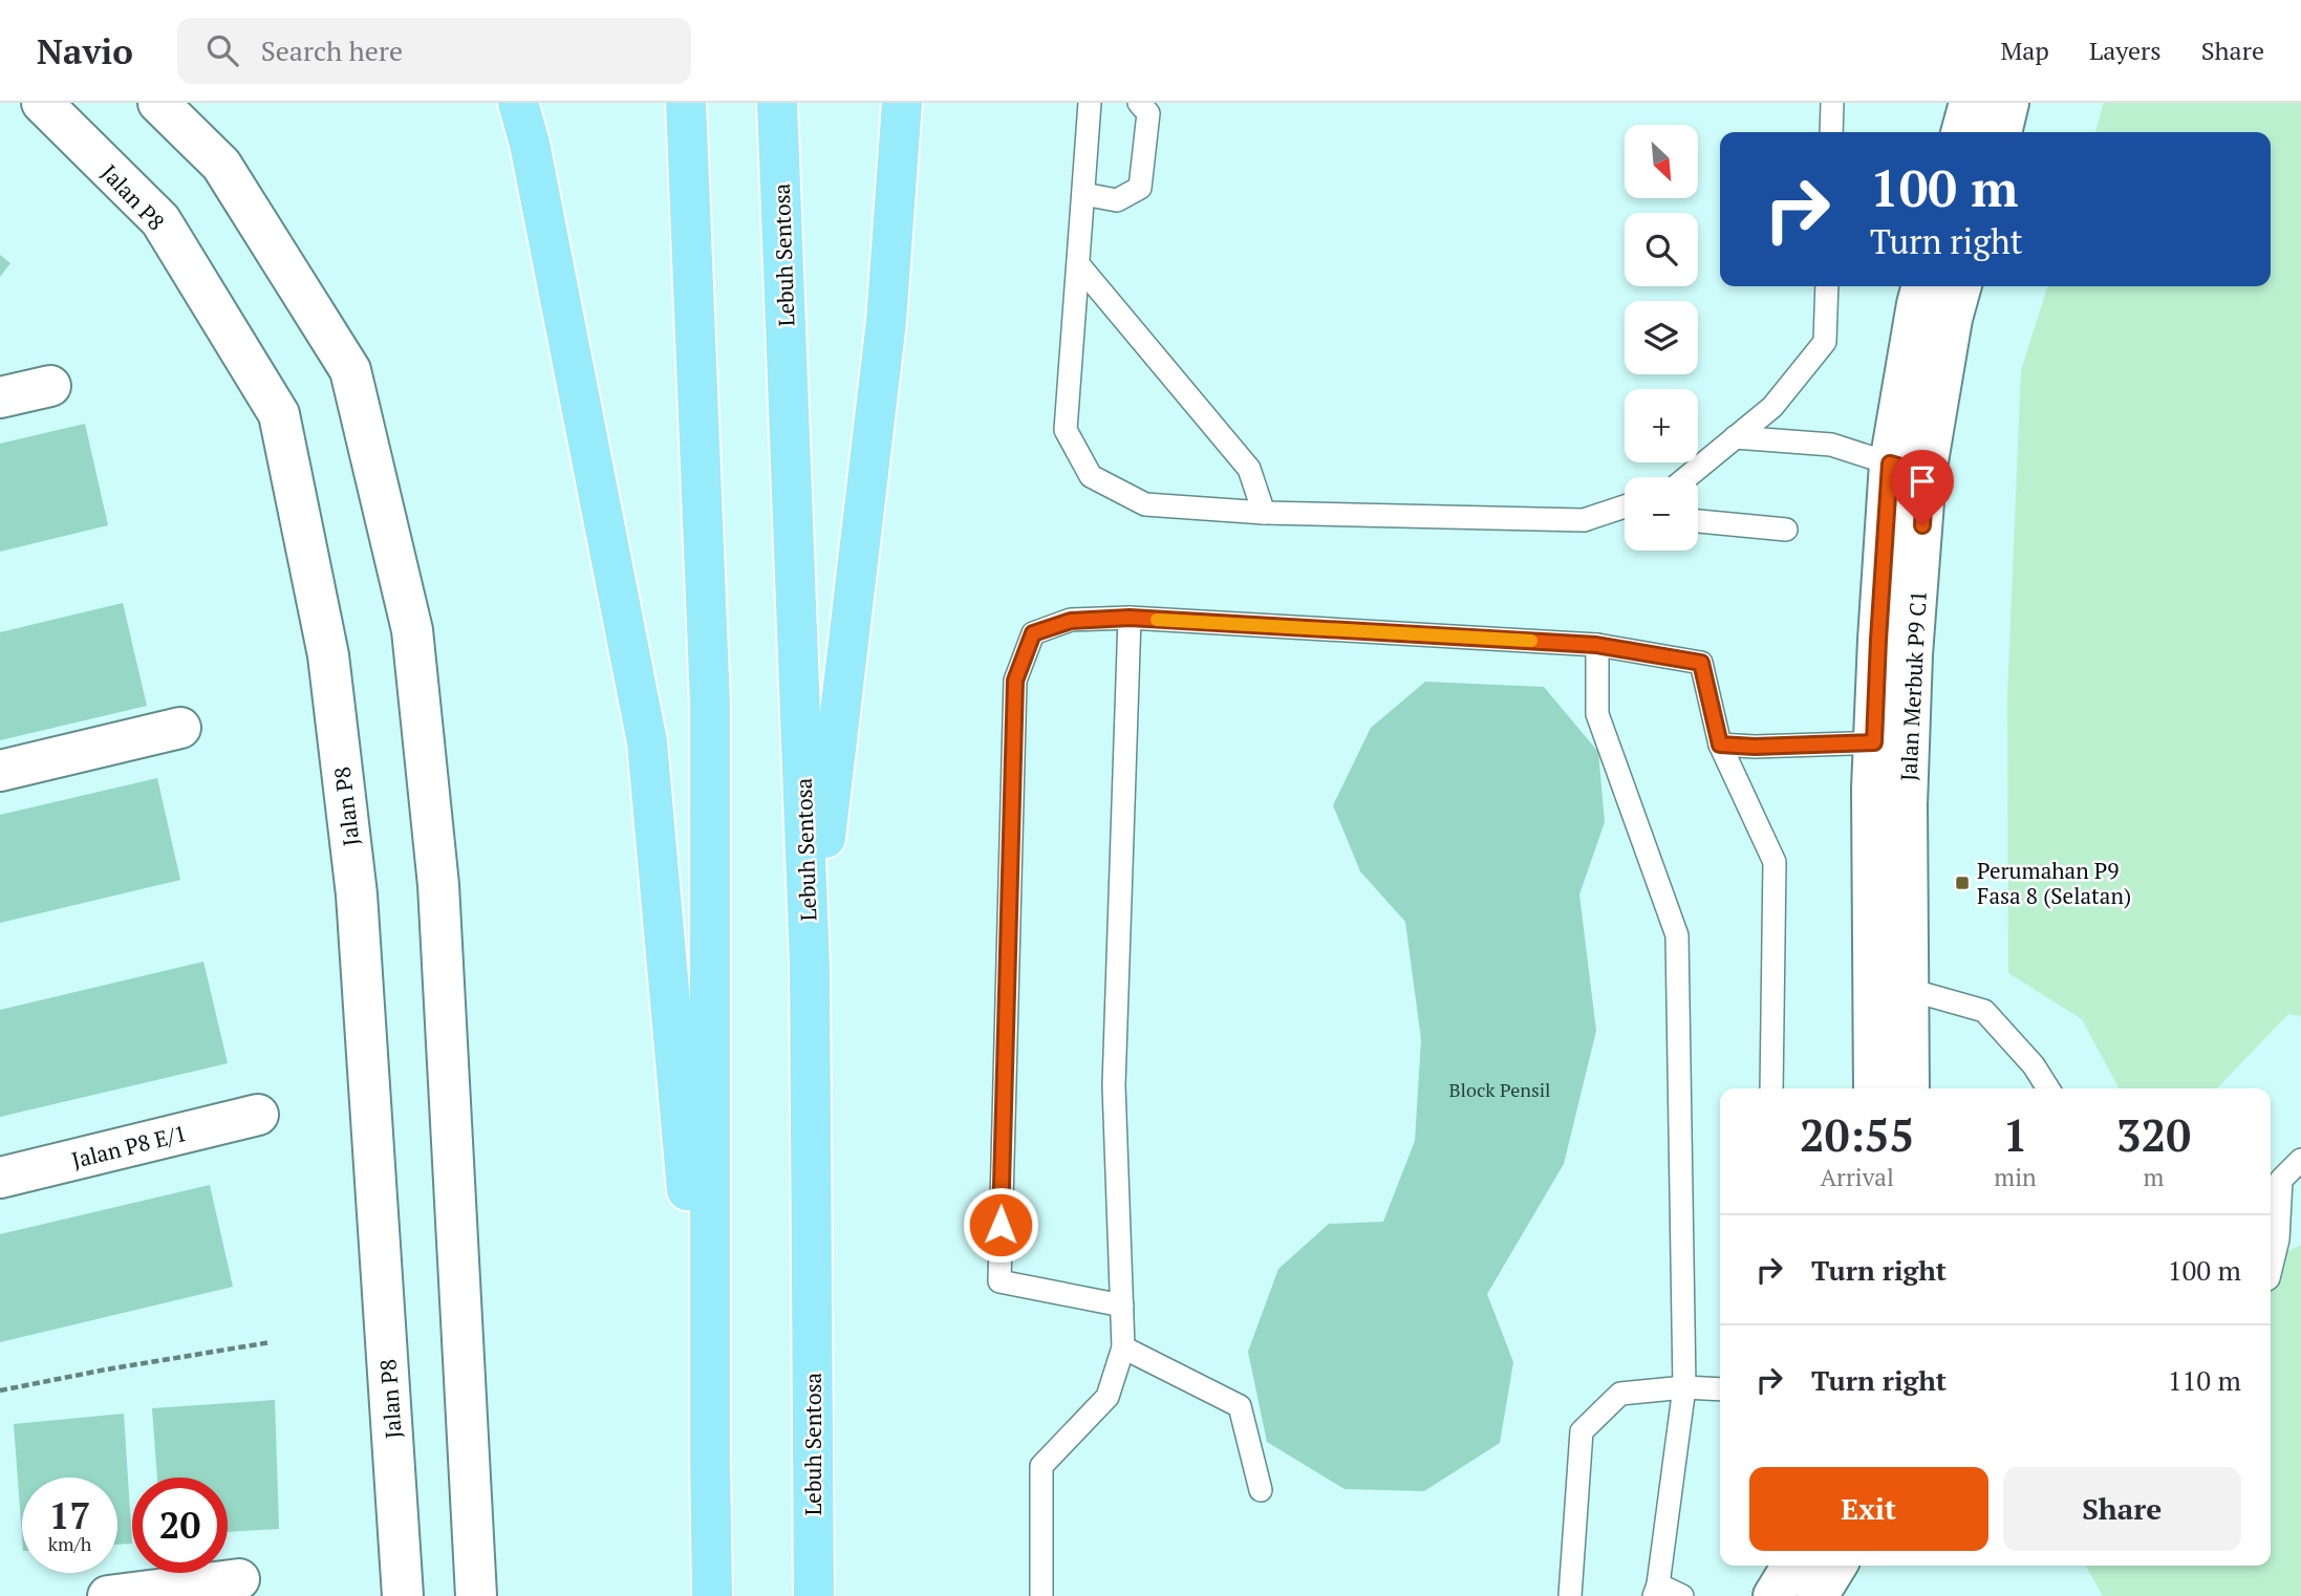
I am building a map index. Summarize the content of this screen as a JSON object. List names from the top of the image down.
{
  "streets": {
    "main road": ["Lebuh Sentosa"],
    "street": ["Jalan P8", "Jalan Merbuk P9 C1", "Jalan P8 E/1"]
  },
  "places": {
    "transit": ["Perumahan P9 Fasa 8 (Selatan)"]
  },
  "house_numbers": ["Block Pensil"],
  "north": "bottom right",
  "page": {
    "header": "Navio",
    "search": "Search here",
    "nav": ["Map", "Layers", "Share"],
    "map_buttons": ["+", "−"],
    "turn": ["100 m", "Turn right"],
    "eta": [
      "20:55",
      "Arrival",
      "1",
      "min",
      "320",
      "m"
    ],
    "list": [
      {
        "name": "Turn right",
        "value": "100 m"
      },
      {
        "name": "Turn right",
        "value": "110 m"
      }
    ],
    "buttons": ["Exit", "Share"],
    "speed": "17 km/h",
    "limit": "20"
  }
}
